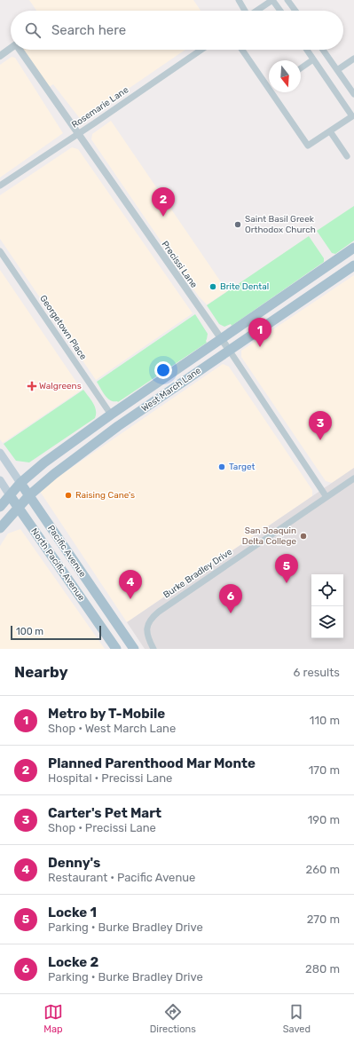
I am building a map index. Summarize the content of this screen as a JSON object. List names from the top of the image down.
{
  "streets": {
    "main road": ["West March Lane", "Pacific Avenue", "North Pacific Avenue"],
    "street": [
      "Rosemarie Lane",
      "Precissi Lane",
      "Georgetown Place",
      "Burke Bradley Drive"
    ]
  },
  "crossings": [
    ["Rosemarie Lane", "Precissi Lane"],
    ["Precissi Lane", "West March Lane"],
    ["Precissi Lane", "Burke Bradley Drive"],
    ["Georgetown Place", "West March Lane"],
    ["West March Lane", "Pacific Avenue"],
    ["West March Lane", "North Pacific Avenue"]
  ],
  "places": {
    "other": [
      "Saint Basil Greek Orthodox Church",
      "Brite Dental",
      "Target",
      "Raising Cane's",
      "San Joaquin Delta College"
    ],
    "health": ["Walgreens"]
  },
  "scale_bar": "100 m",
  "north": "bottom",
  "page": {
    "search": "Search here",
    "pins": [
      "2",
      "1",
      "3",
      "5",
      "4",
      "6"
    ],
    "scale": "100 m",
    "heading": ["Nearby", "6 results"],
    "list": [
      {
        "mark": "1",
        "name": "Metro by T-Mobile",
        "note": "Shop · West March Lane",
        "value": "110 m"
      },
      {
        "mark": "2",
        "name": "Planned Parenthood Mar Monte",
        "note": "Hospital · Precissi Lane",
        "value": "170 m"
      },
      {
        "mark": "3",
        "name": "Carter's Pet Mart",
        "note": "Shop · Precissi Lane",
        "value": "190 m"
      },
      {
        "mark": "4",
        "name": "Denny's",
        "note": "Restaurant · Pacific Avenue",
        "value": "260 m"
      },
      {
        "mark": "5",
        "name": "Locke 1",
        "note": "Parking · Burke Bradley Drive",
        "value": "270 m"
      },
      {
        "mark": "6",
        "name": "Locke 2",
        "note": "Parking · Burke Bradley Drive",
        "value": "280 m"
      }
    ],
    "nav": ["Map", "Directions", "Saved"]
  }
}
